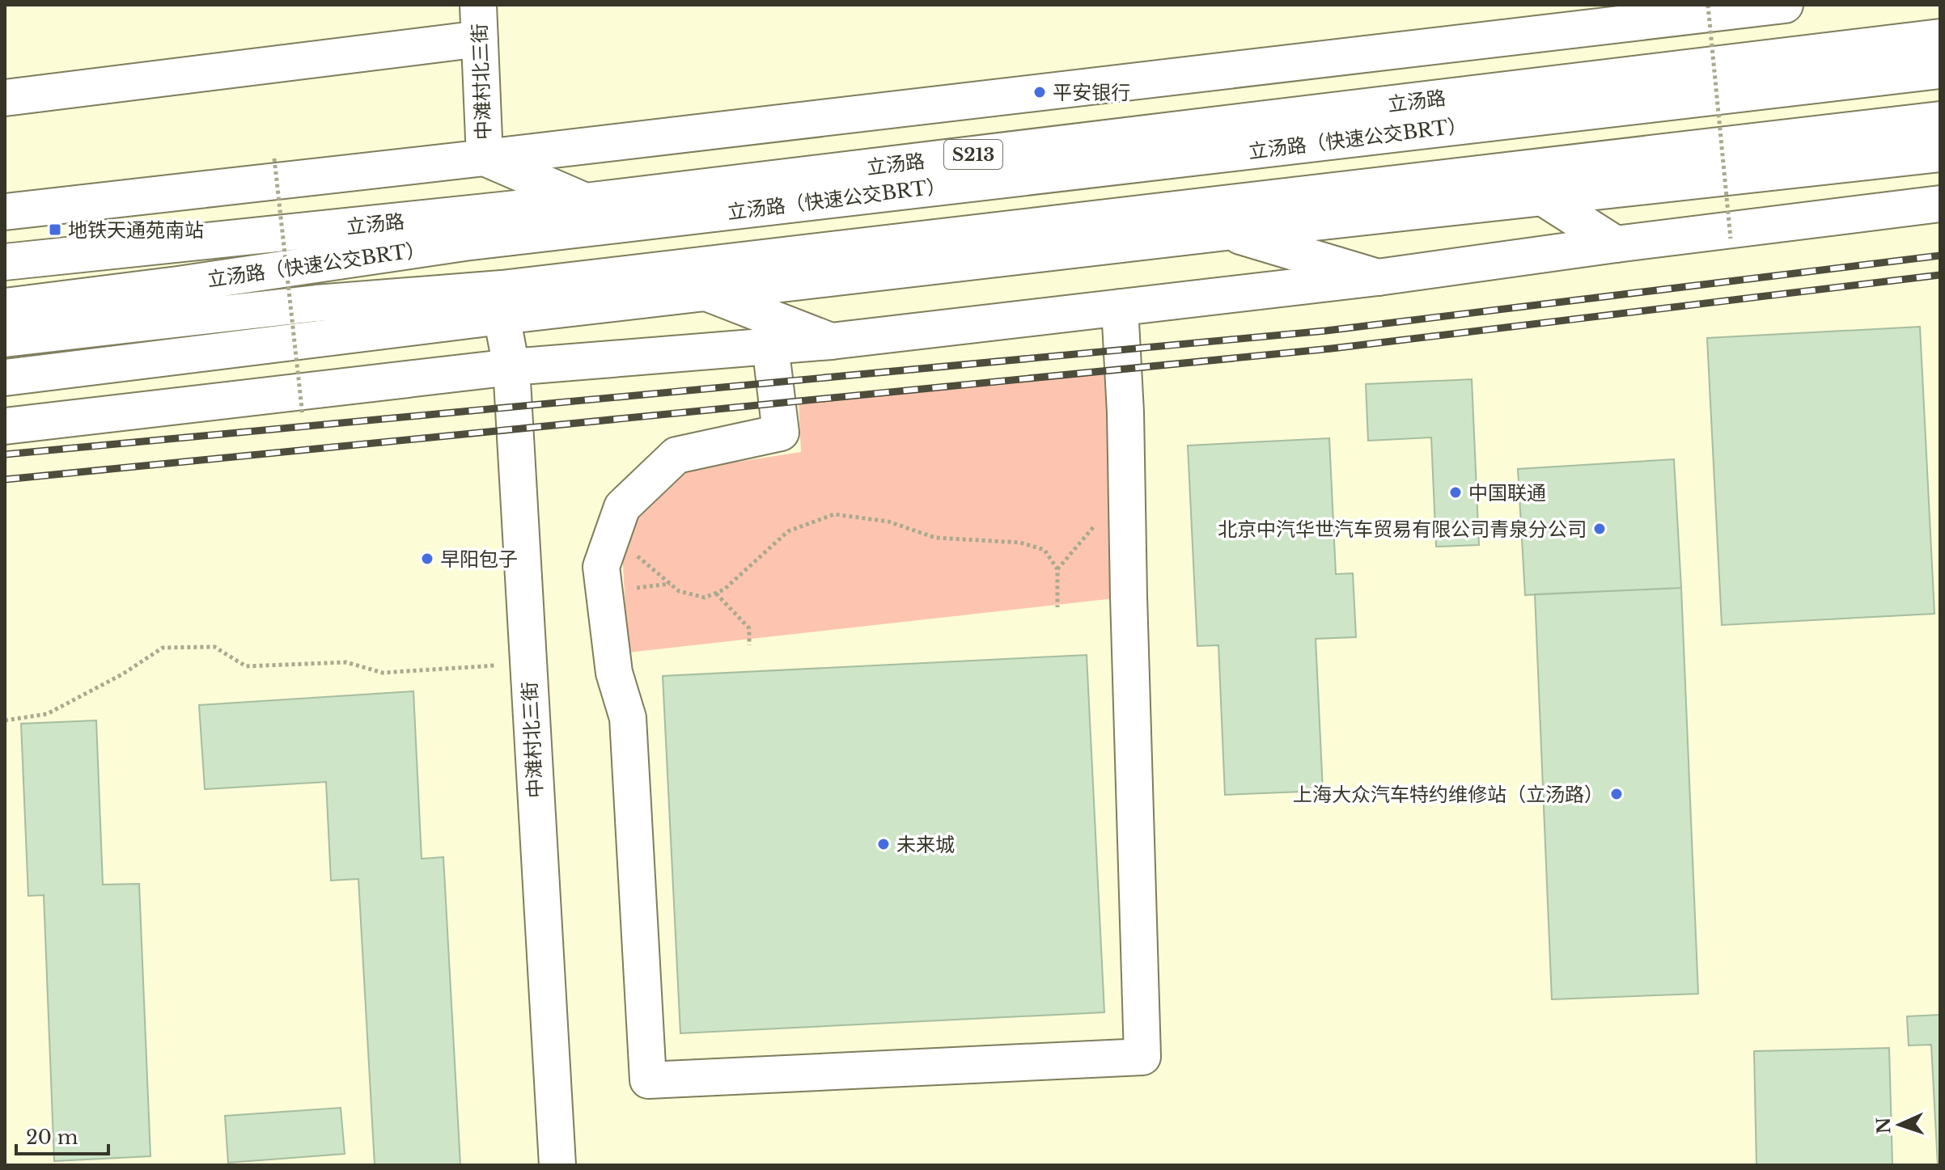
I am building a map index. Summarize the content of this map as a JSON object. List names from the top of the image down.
{
  "streets": {
    "street": [
      "中滩村北三街",
      "立汤路",
      "立汤路（快速公交BRT）",
      "S213"
    ]
  },
  "places": {
    "other": [
      "平安银行",
      "中国联通",
      "北京中汽华世汽车贸易有限公司青泉分公司",
      "早阳包子",
      "上海大众汽车特约维修站（立汤路）",
      "未来城"
    ],
    "transit": ["地铁天通苑南站"]
  },
  "scale_bar": "20 m",
  "north": "left"
}
